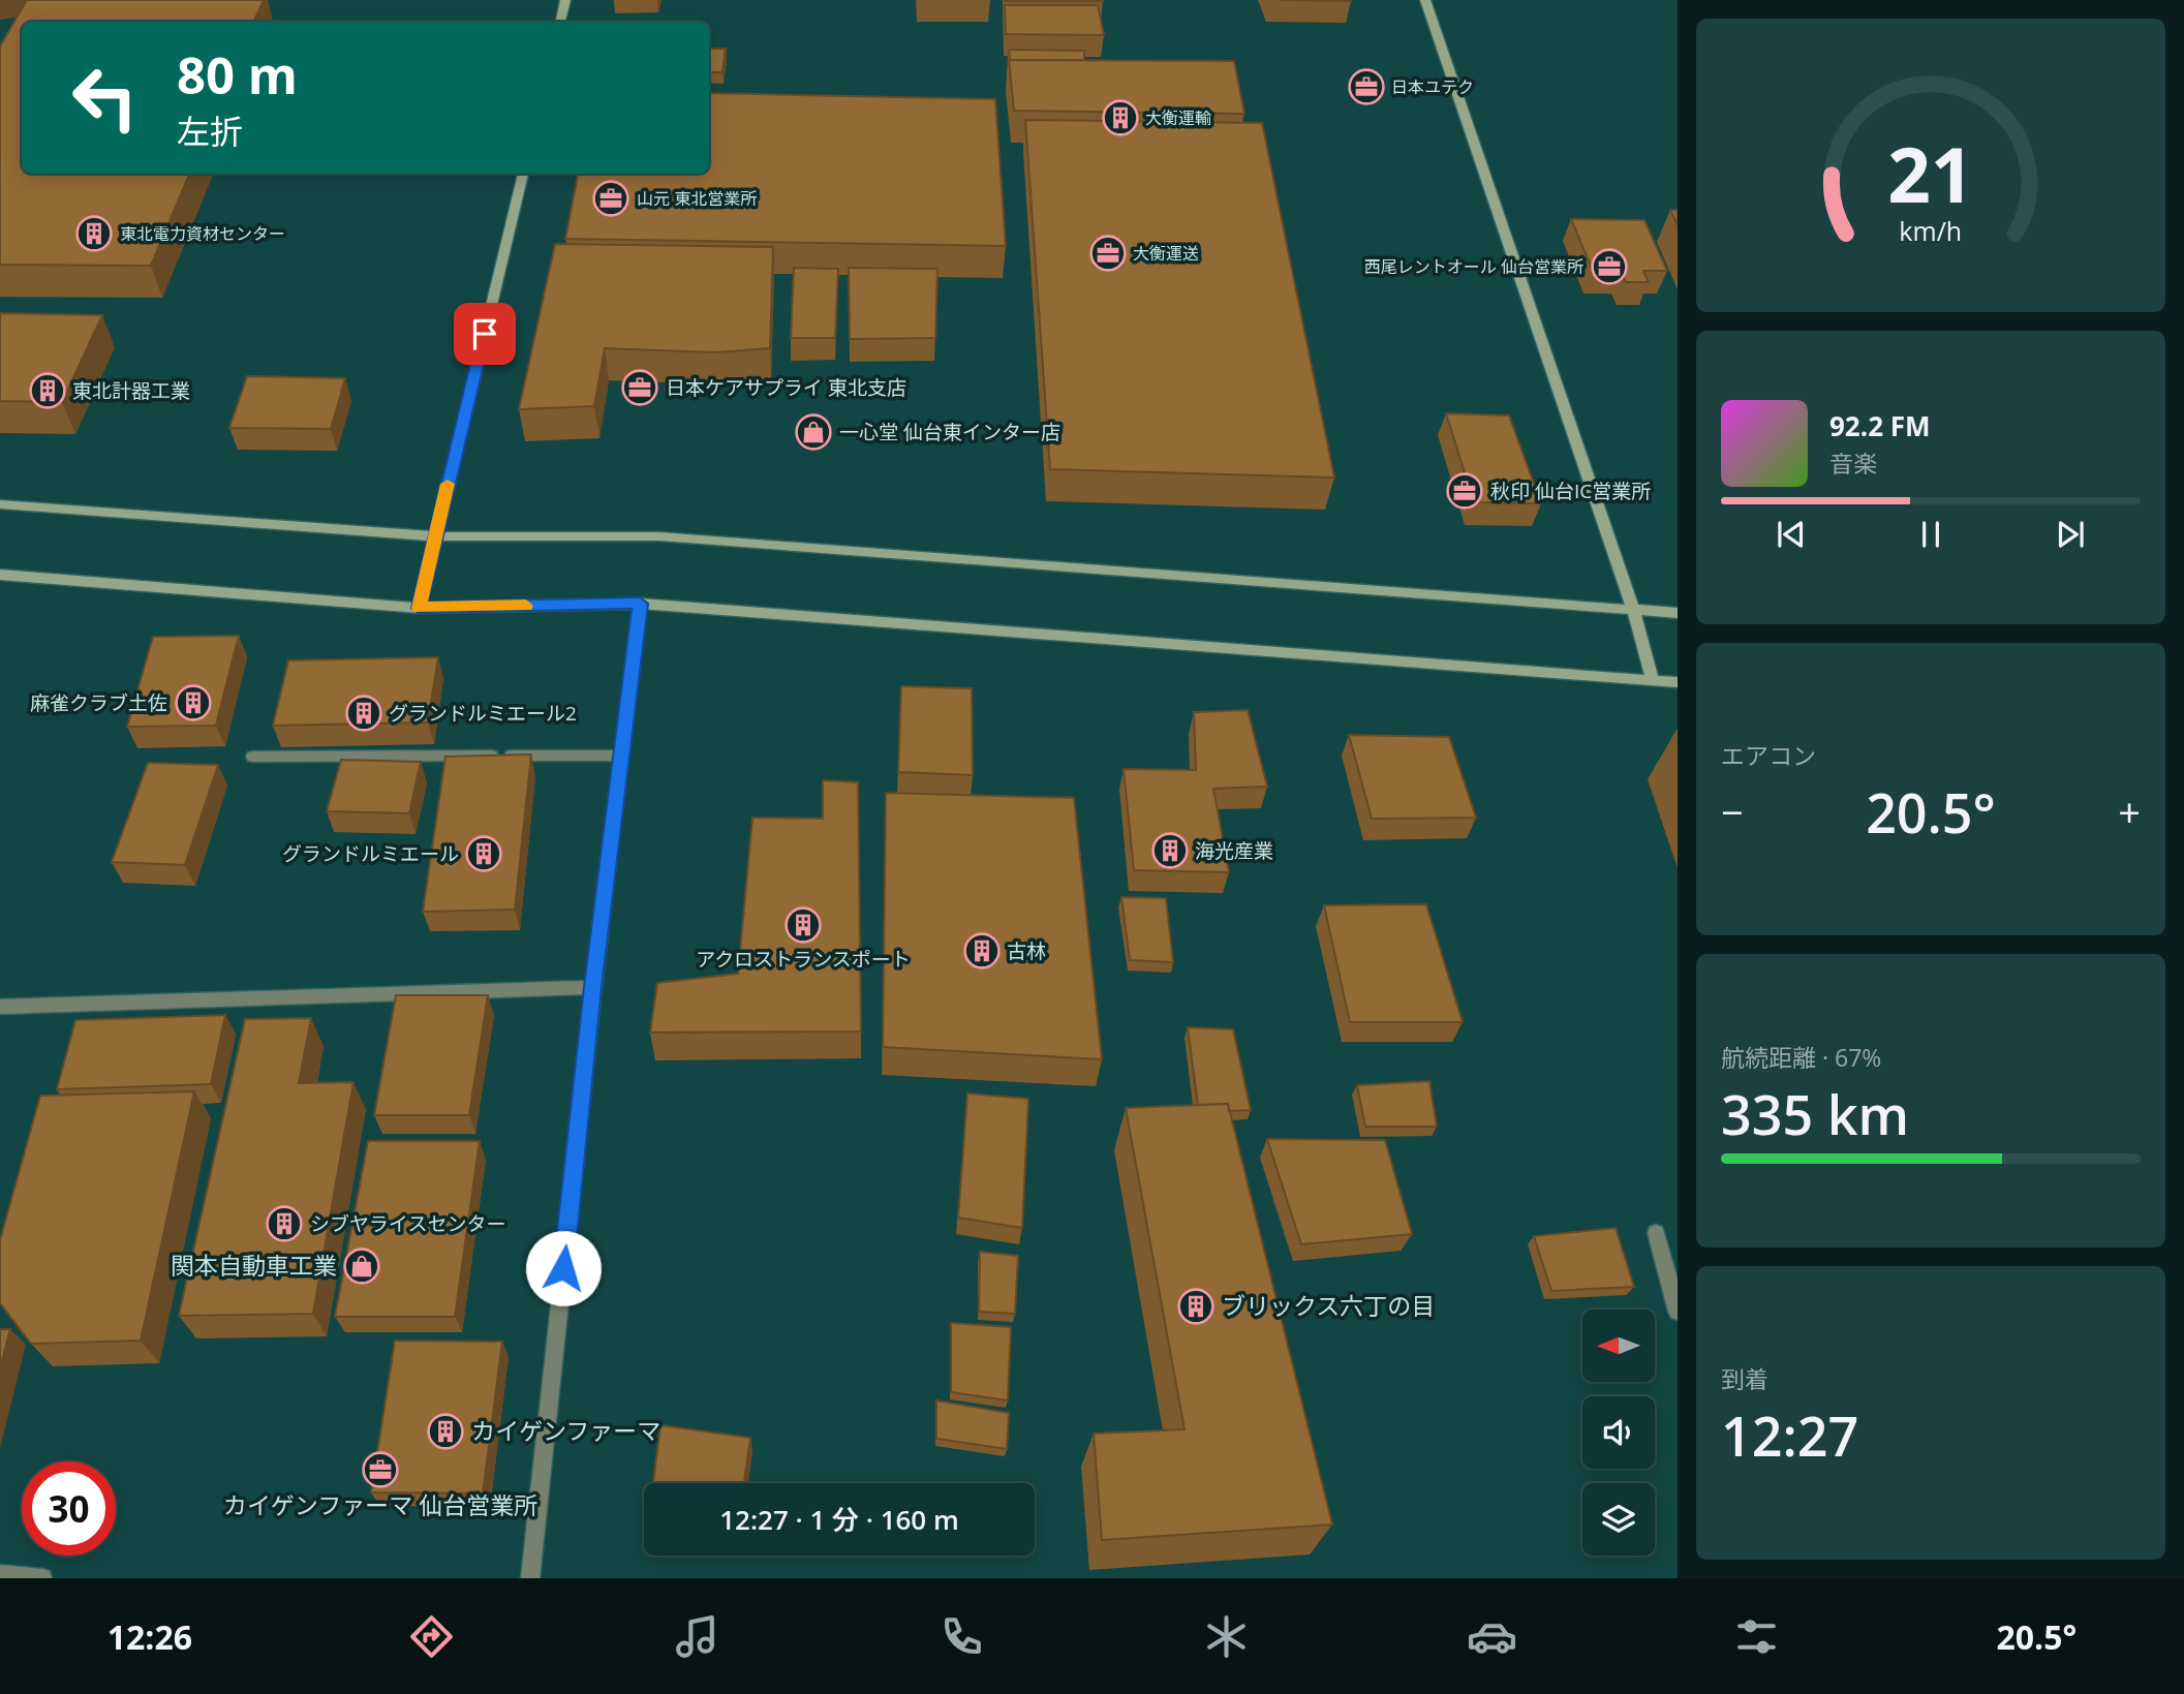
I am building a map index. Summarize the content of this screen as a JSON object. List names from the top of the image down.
{
  "places": {
    "office": [
      "日本ユテク",
      "山元 東北営業所",
      "大衡運送",
      "西尾レントオール 仙台営業所",
      "日本ケアサプライ 東北支店",
      "秋印 仙台IC営業所",
      "カイゲンファーマ 仙台営業所"
    ],
    "building": [
      "大衡運輸",
      "東北電力資材センター",
      "東北計器工業",
      "麻雀クラブ土佐",
      "グランドルミエール2",
      "海光産業",
      "グランドルミエール",
      "アクロストランスポート",
      "古林",
      "シブヤライスセンター",
      "ブリックス六丁の目",
      "カイゲンファーマ"
    ],
    "shop": ["一心堂 仙台東インター店", "関本自動車工業"]
  },
  "north": "left",
  "page": {
    "turn": ["80 m", "左折"],
    "song": ["92.2 FM", "音楽"],
    "tile": [
      "エアコン",
      ["航続距離 · 67%", "335 km"],
      ["到着", "12:27"]
    ],
    "heat": ["−", "20.5°", "+"],
    "limit": "30",
    "trip": "12:27 · 1 分 · 160 m",
    "tabs": ["12:26", "20.5°"],
    "gauge": ["21", "km/h"]
  }
}
